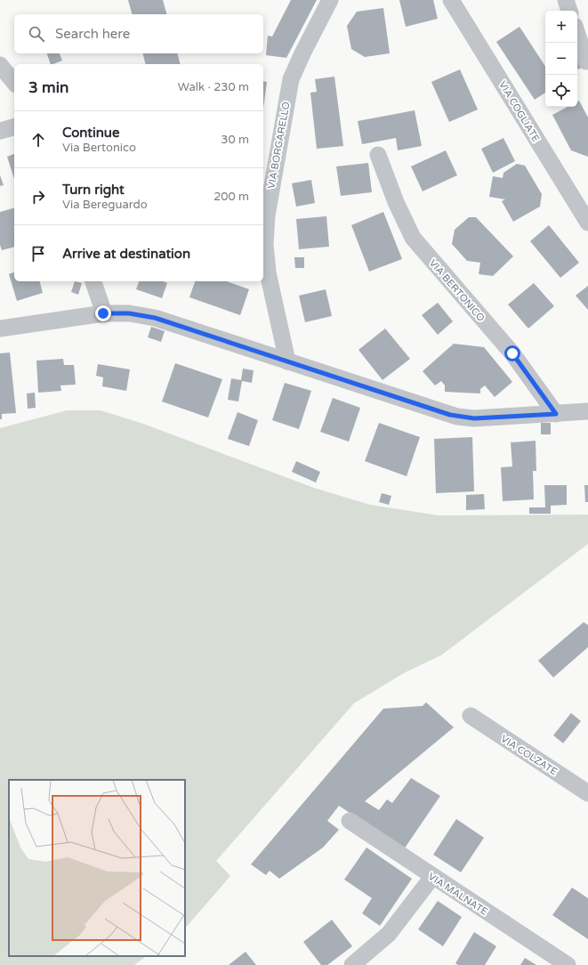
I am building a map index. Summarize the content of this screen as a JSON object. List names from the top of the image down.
{
  "streets": {
    "street": [
      "VIA COGLIATE",
      "VIA BORGARELLO",
      "VIA BERTONICO",
      "VIA COLZATE",
      "VIA MALNATE"
    ]
  },
  "page": {
    "map_buttons": ["+", "−"],
    "search": "Search here",
    "heading": ["3 min", "Walk · 230 m"],
    "list": [
      ["Continue", "Via Bertonico", "30 m"],
      ["Turn right", "Via Bereguardo", "200 m"],
      "Arrive at destination"
    ]
  }
}
